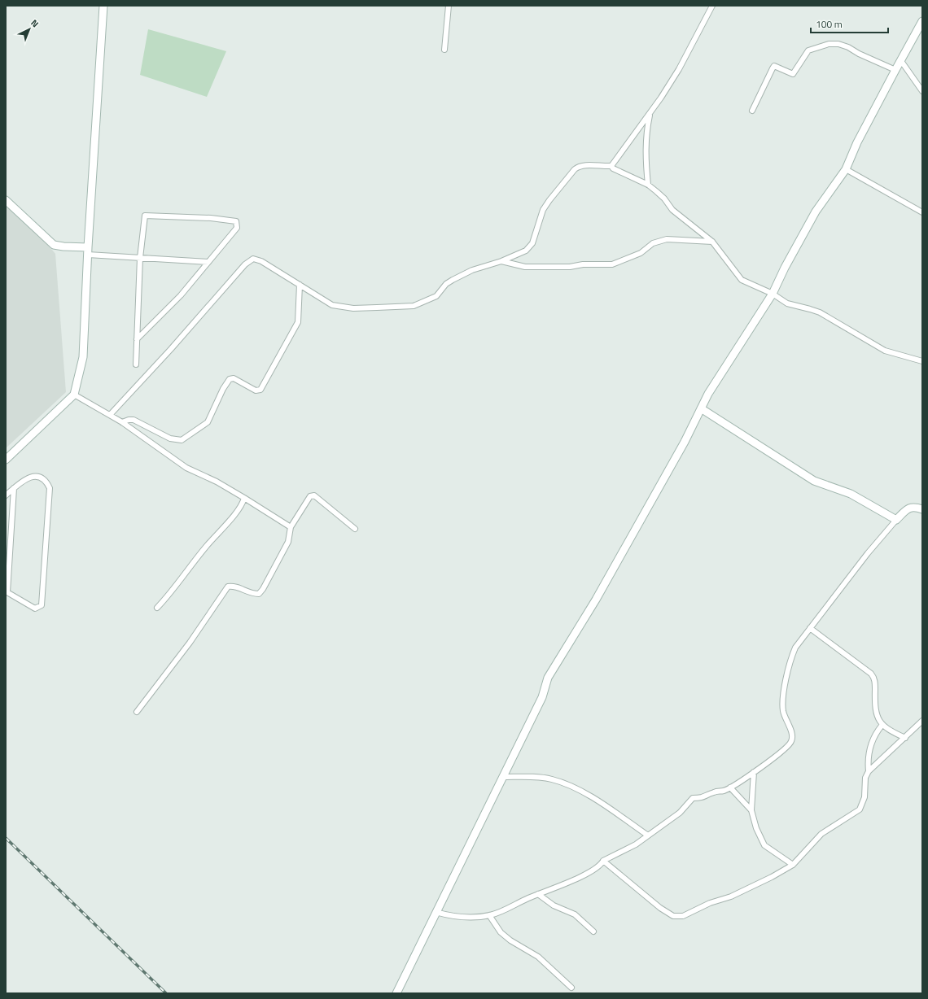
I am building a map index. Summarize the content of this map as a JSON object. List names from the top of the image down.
{
  "scale_bar": "100 m",
  "north": "top right"
}
